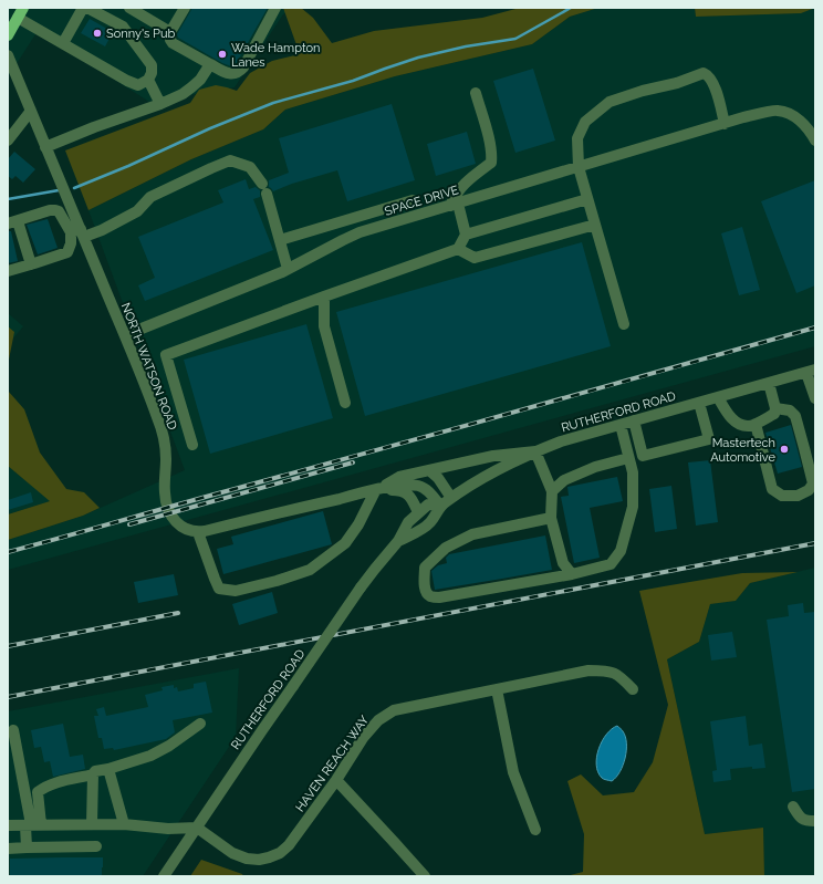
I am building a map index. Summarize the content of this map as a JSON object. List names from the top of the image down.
{
  "streets": {
    "street": [
      "SPACE DRIVE",
      "NORTH WATSON ROAD",
      "RUTHERFORD ROAD",
      "HAVEN REACH WAY"
    ]
  },
  "crossings": [
    ["SPACE DRIVE", "NORTH WATSON ROAD"],
    ["RUTHERFORD ROAD", "HAVEN REACH WAY"]
  ],
  "places": ["Sonny's Pub", "Wade Hampton Lanes", "Mastertech Automotive"]
}
